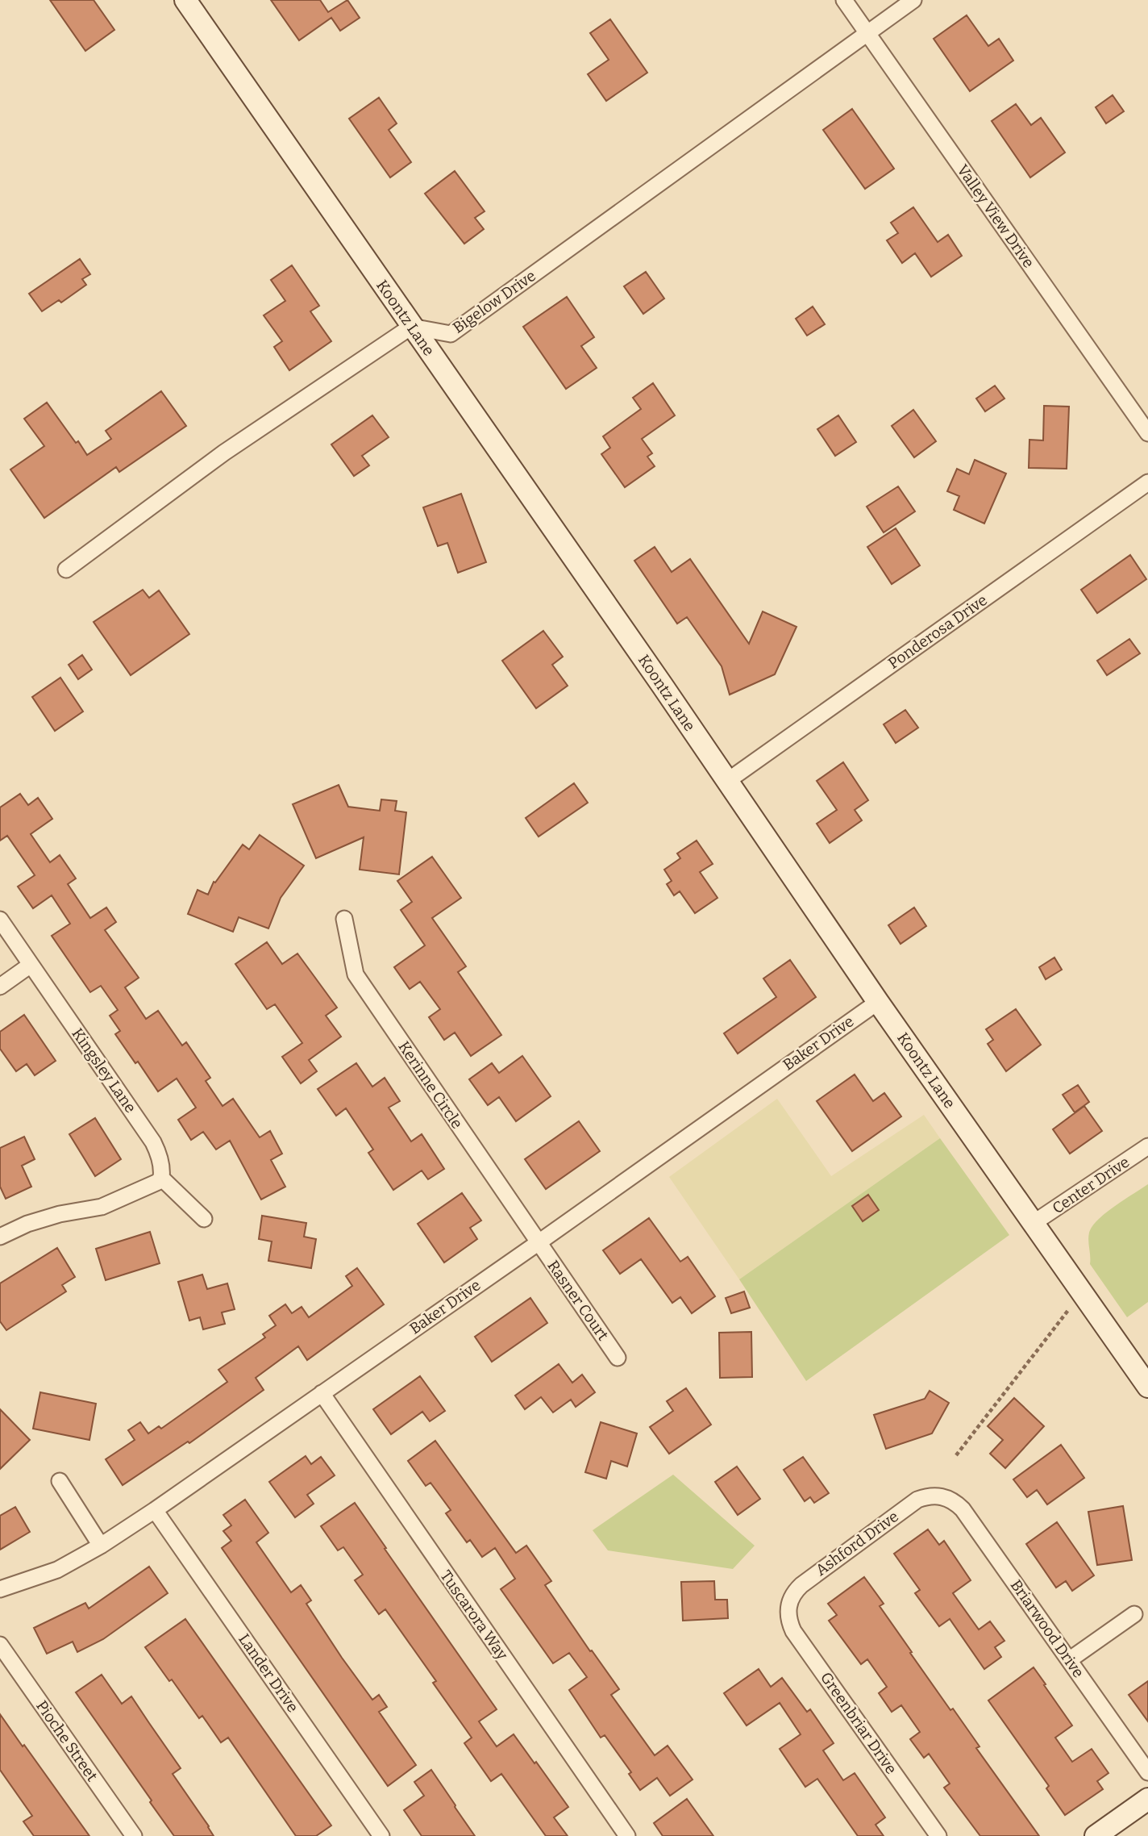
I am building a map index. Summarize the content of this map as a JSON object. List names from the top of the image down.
{
  "streets": {
    "street": [
      "Valley View Drive",
      "Bigelow Drive",
      "Koontz Lane",
      "Ponderosa Drive",
      "Baker Drive",
      "Kingsley Lane",
      "Kerinne Circle",
      "Center Drive",
      "Rasner Court",
      "Ashford Drive",
      "Tuscarora Way",
      "Briarwood Drive",
      "Lander Drive",
      "Greenbriar Drive",
      "Pioche Street"
    ]
  },
  "crossings": [
    ["Valley View Drive", "Bigelow Drive"],
    ["Bigelow Drive", "Koontz Lane"],
    ["Koontz Lane", "Ponderosa Drive"],
    ["Koontz Lane", "Baker Drive"],
    ["Koontz Lane", "Center Drive"],
    ["Baker Drive", "Kerinne Circle"],
    ["Baker Drive", "Rasner Court"],
    ["Baker Drive", "Tuscarora Way"],
    ["Baker Drive", "Lander Drive"],
    ["Kerinne Circle", "Rasner Court"],
    ["Ashford Drive", "Briarwood Drive"],
    ["Ashford Drive", "Greenbriar Drive"]
  ]
}
